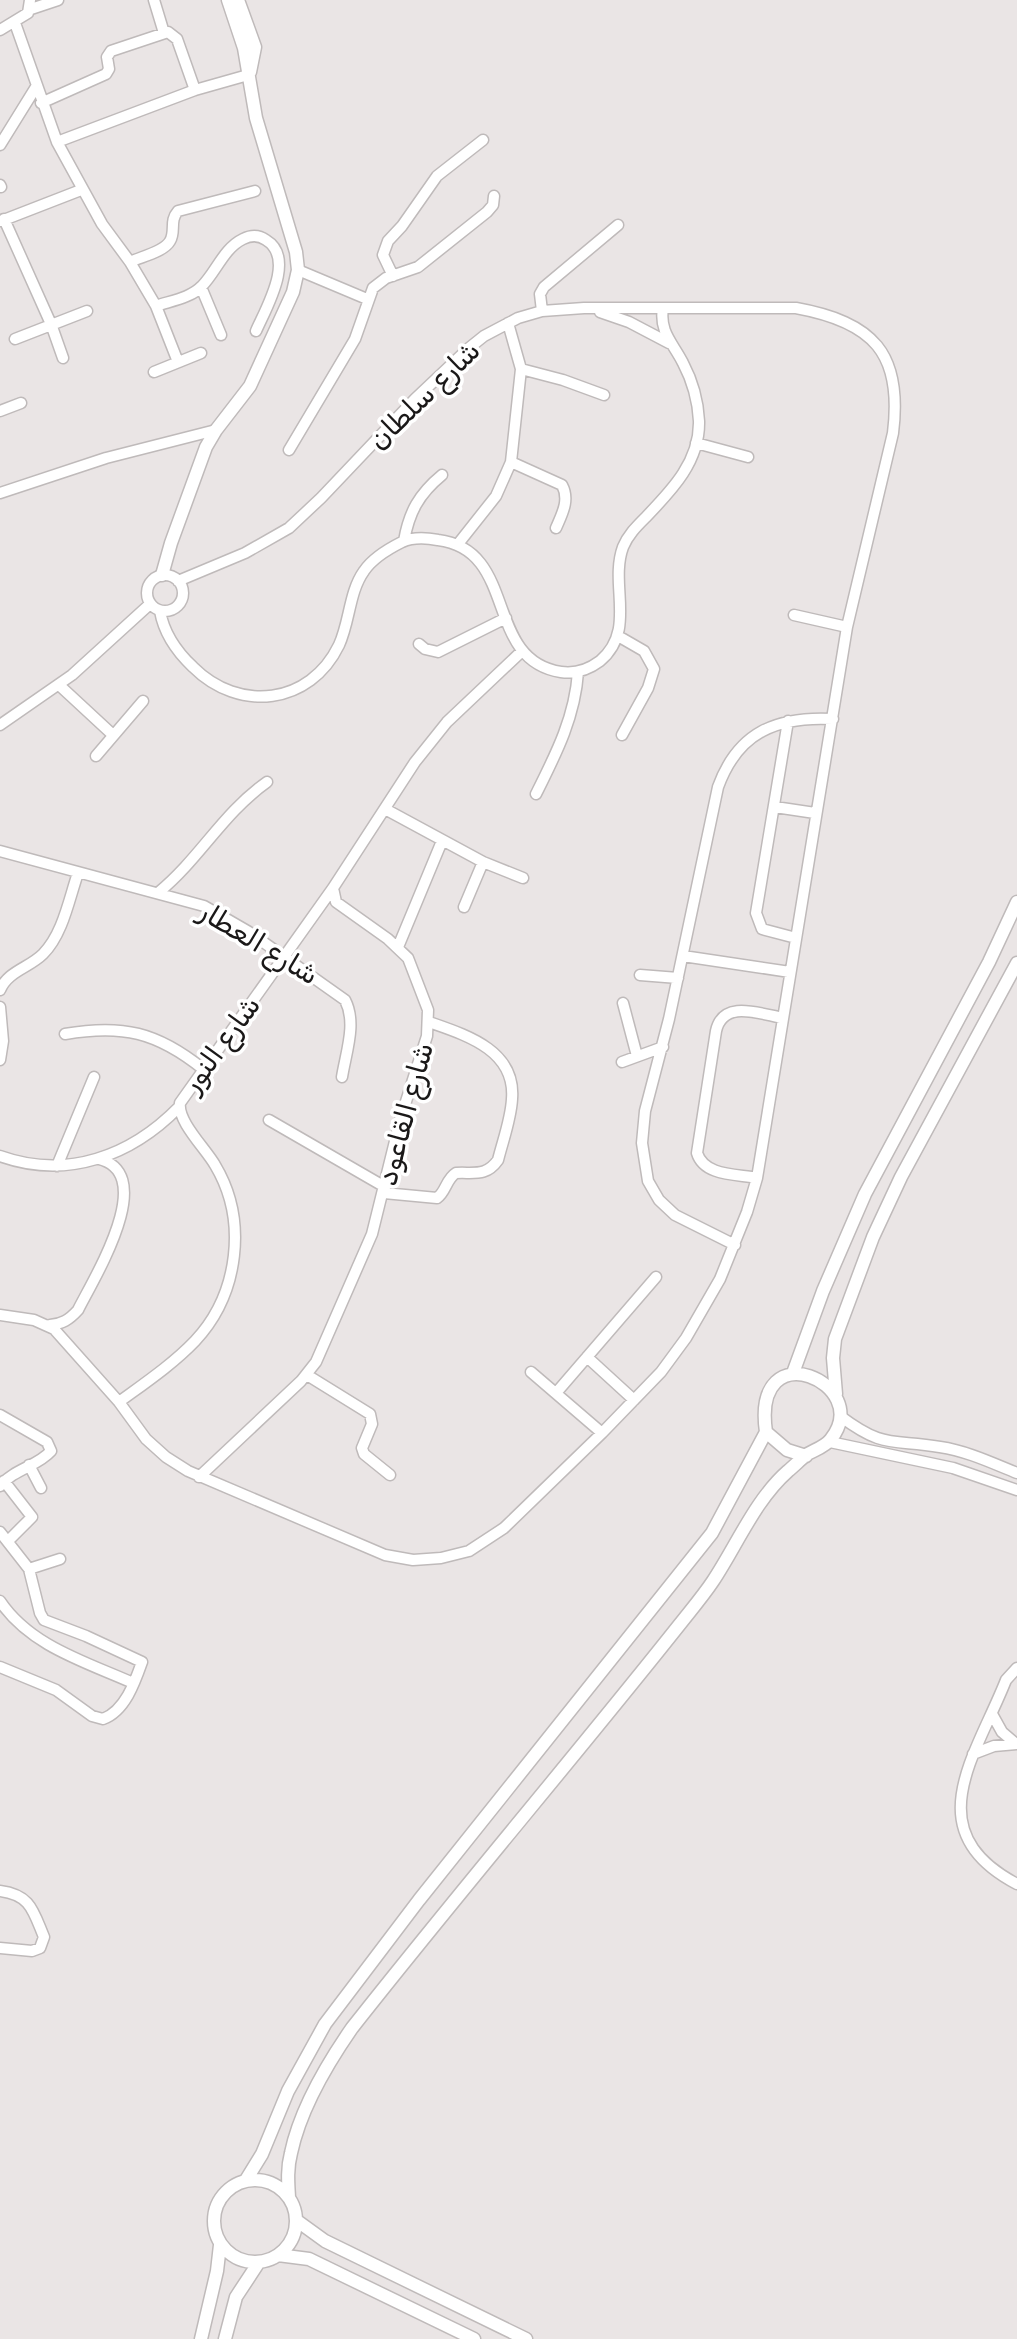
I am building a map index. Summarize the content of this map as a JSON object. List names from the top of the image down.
{
  "streets": {
    "street": [
      "شارع سلطان",
      "شارع العطار",
      "شارع النور",
      "شارع القاعود"
    ]
  },
  "crossings": [
    ["شارع العطار", "شارع النور"],
    ["شارع النور", "شارع القاعود"]
  ]
}
